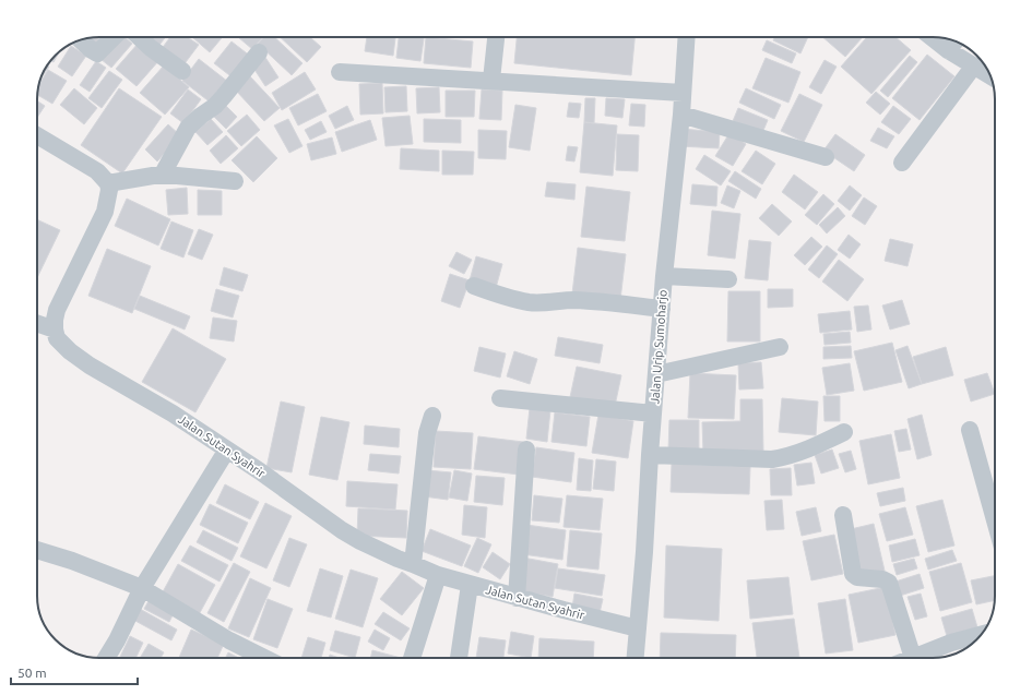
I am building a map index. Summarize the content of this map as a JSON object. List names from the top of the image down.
{
  "streets": {
    "street": ["Jalan Urip Sumoharjo", "Jalan Sutan Syahrir"]
  },
  "crossings": [
    ["Jalan Urip Sumoharjo", "Jalan Sutan Syahrir"]
  ],
  "scale_bar": "50 m"
}
